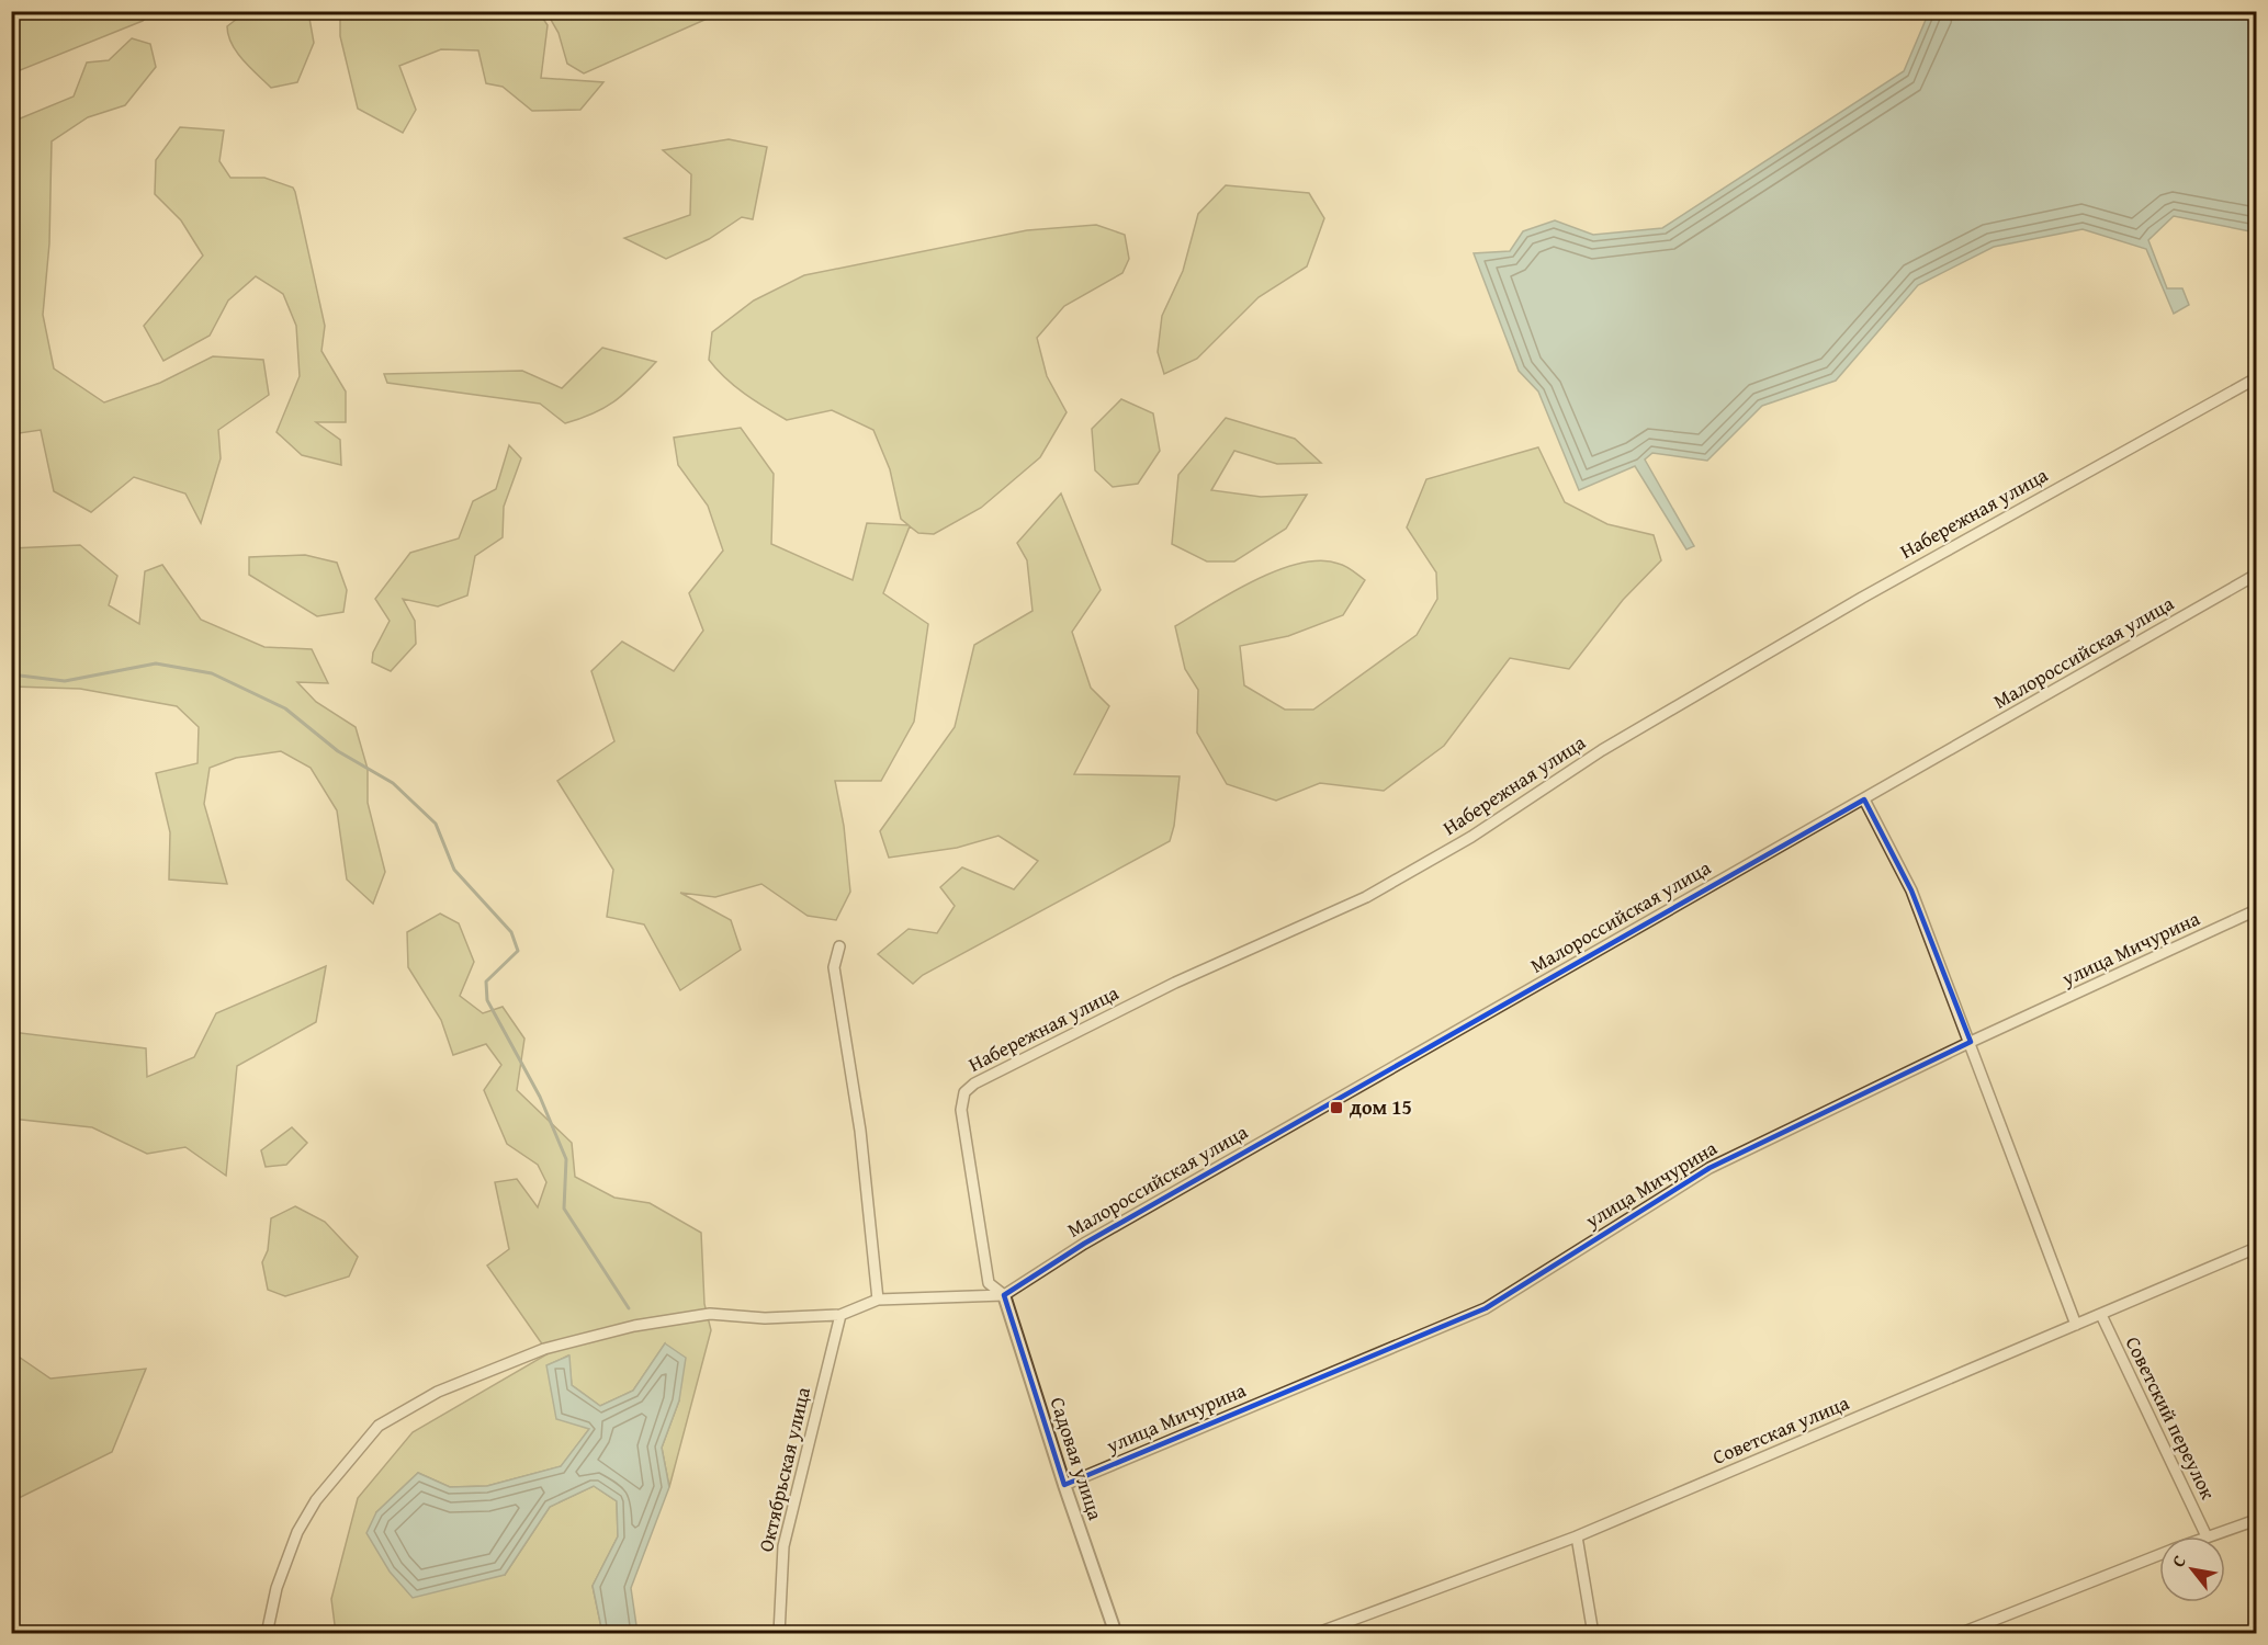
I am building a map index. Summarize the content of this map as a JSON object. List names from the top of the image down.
{
  "streets": {
    "street": [
      "Набережная улица",
      "Малороссийская улица",
      "улица Мичурина",
      "Советский переулок",
      "Советская улица",
      "Садовая улица",
      "Октябрьская улица"
    ]
  },
  "crossings": [
    ["Набережная улица", "Малороссийская улица"],
    ["Набережная улица", "Садовая улица"],
    ["Малороссийская улица", "Садовая улица"],
    ["улица Мичурина", "Садовая улица"],
    ["Советский переулок", "Советская улица"]
  ],
  "places": {
    "transit": ["дом 15"]
  },
  "north": "top left"
}
